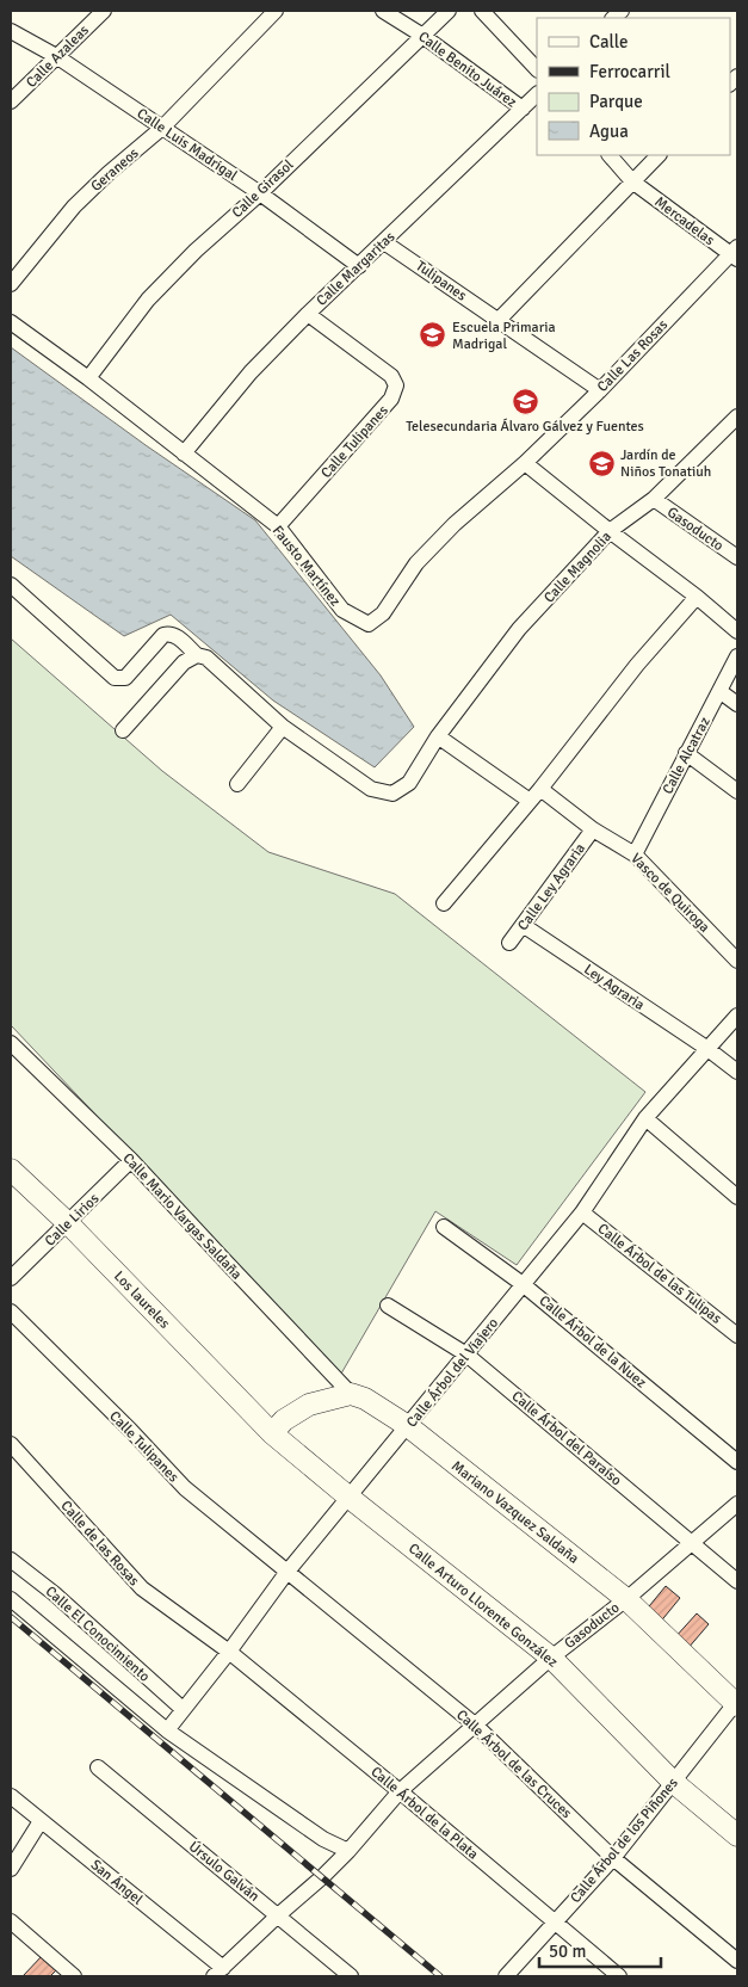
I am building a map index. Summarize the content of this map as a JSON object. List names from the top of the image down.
{
  "streets": {
    "street": [
      "Calle Azaleas",
      "Calle Benito Juárez",
      "Calle Luis Madrigal",
      "Geraneos",
      "Calle Girasol",
      "Mercadelas",
      "Calle Margaritas",
      "Tulipanes",
      "Calle Las Rosas",
      "Calle Tulipanes",
      "Gasoducto",
      "Fausto Martínez",
      "Calle Magnolia",
      "Calle Alcatraz",
      "Calle Ley Agraria",
      "Vasco de Quiroga",
      "Ley Agraria",
      "Calle Mario Vargas Saldaña",
      "Calle Lirios",
      "Calle Árbol de las Tulipas",
      "Los laureles",
      "Calle Árbol de la Nuez",
      "Calle Árbol del Viajero",
      "Calle Árbol del Paraíso",
      "Mariano Vazquez Saldaña",
      "Calle de las Rosas",
      "Calle Arturo Llorente González",
      "Calle El Conocimiento",
      "Calle Árbol de las Cruces",
      "Calle Árbol de la Plata",
      "Calle Árbol de los Piñones",
      "Úrsulo Galván",
      "San Ángel"
    ]
  },
  "crossings": [
    ["Calle Azaleas", "Calle Luis Madrigal"],
    ["Calle Benito Juárez", "Calle Girasol"],
    ["Calle Benito Juárez", "Calle Margaritas"],
    ["Calle Luis Madrigal", "Geraneos"],
    ["Calle Luis Madrigal", "Calle Girasol"],
    ["Calle Luis Madrigal", "Calle Margaritas"],
    ["Calle Girasol", "Fausto Martínez"],
    ["Mercadelas", "Calle Las Rosas"],
    ["Calle Margaritas", "Tulipanes"],
    ["Calle Margaritas", "Calle Tulipanes"],
    ["Calle Margaritas", "Fausto Martínez"],
    ["Calle Las Rosas", "Fausto Martínez"],
    ["Calle Tulipanes", "Fausto Martínez"],
    ["Calle Tulipanes", "Calle Árbol del Viajero"],
    ["Calle Tulipanes", "Calle Árbol de las Cruces"],
    ["Gasoducto", "Calle Magnolia"],
    ["Gasoducto", "Calle Árbol del Paraíso"],
    ["Gasoducto", "Mariano Vazquez Saldaña"],
    ["Gasoducto", "Calle Arturo Llorente González"],
    ["Gasoducto", "Calle Árbol de las Cruces"],
    ["Gasoducto", "Calle Árbol de la Plata"],
    ["Gasoducto", "Úrsulo Galván"],
    ["Gasoducto", "San Ángel"],
    ["Calle Alcatraz", "Vasco de Quiroga"],
    ["Calle Ley Agraria", "Vasco de Quiroga"],
    ["Calle Ley Agraria", "Ley Agraria"],
    ["Ley Agraria", "Calle Árbol del Viajero"],
    ["Calle Mario Vargas Saldaña", "Calle Lirios"],
    ["Calle Mario Vargas Saldaña", "Mariano Vazquez Saldaña"],
    ["Calle Lirios", "Los laureles"],
    ["Calle Árbol de las Tulipas", "Calle Árbol del Viajero"],
    ["Los laureles", "Calle Arturo Llorente González"],
    ["Calle Árbol de la Nuez", "Calle Árbol del Viajero"],
    ["Calle Árbol del Viajero", "Calle Árbol del Paraíso"],
    ["Calle Árbol del Viajero", "Mariano Vazquez Saldaña"],
    ["Calle Árbol del Viajero", "Calle de las Rosas"],
    ["Calle Árbol del Viajero", "Calle Arturo Llorente González"],
    ["Calle Árbol del Viajero", "Calle El Conocimiento"],
    ["Calle Árbol del Viajero", "Calle Árbol de las Cruces"],
    ["Calle Árbol del Viajero", "Calle Árbol de la Plata"],
    ["Mariano Vazquez Saldaña", "Calle Árbol de los Piñones"],
    ["Calle de las Rosas", "Calle Árbol de la Plata"],
    ["Calle Arturo Llorente González", "Calle Árbol de los Piñones"],
    ["Calle Árbol de las Cruces", "Calle Árbol de los Piñones"],
    ["Calle Árbol de la Plata", "Calle Árbol de los Piñones"]
  ],
  "places": {
    "school or university": ["Escuela Primaria Madrigal", "Telesecundaria Álvaro Gálvez y Fuentes", "Jardín de Niños Tonatiuh"]
  },
  "legend": [
    "Calle",
    "Ferrocarril",
    "Parque",
    "Agua"
  ],
  "scale_bar": "50 m"
}
